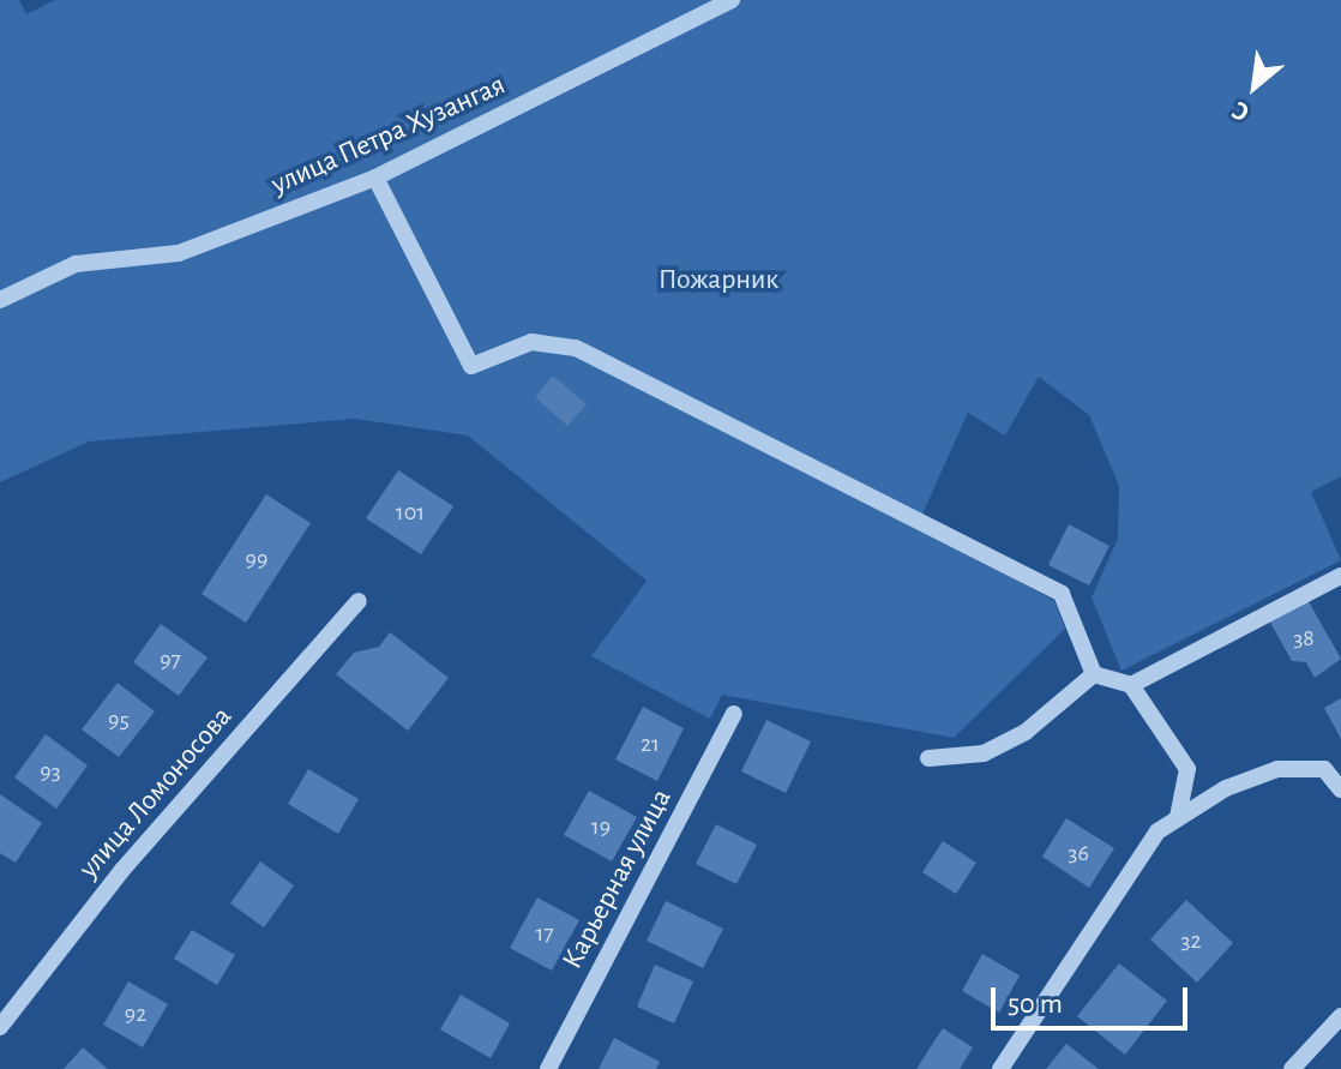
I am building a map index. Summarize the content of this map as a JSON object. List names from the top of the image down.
{
  "streets": {
    "street": ["улица Петра Хузангая", "улица Ломоносова", "Карьерная улица"]
  },
  "parks": ["Пожарник"],
  "house_numbers": [
    "101",
    "99",
    "38",
    "97",
    "95",
    "21",
    "93",
    "19",
    "36",
    "17",
    "32",
    "92"
  ],
  "scale_bar": "50 m",
  "north": "bottom left"
}
